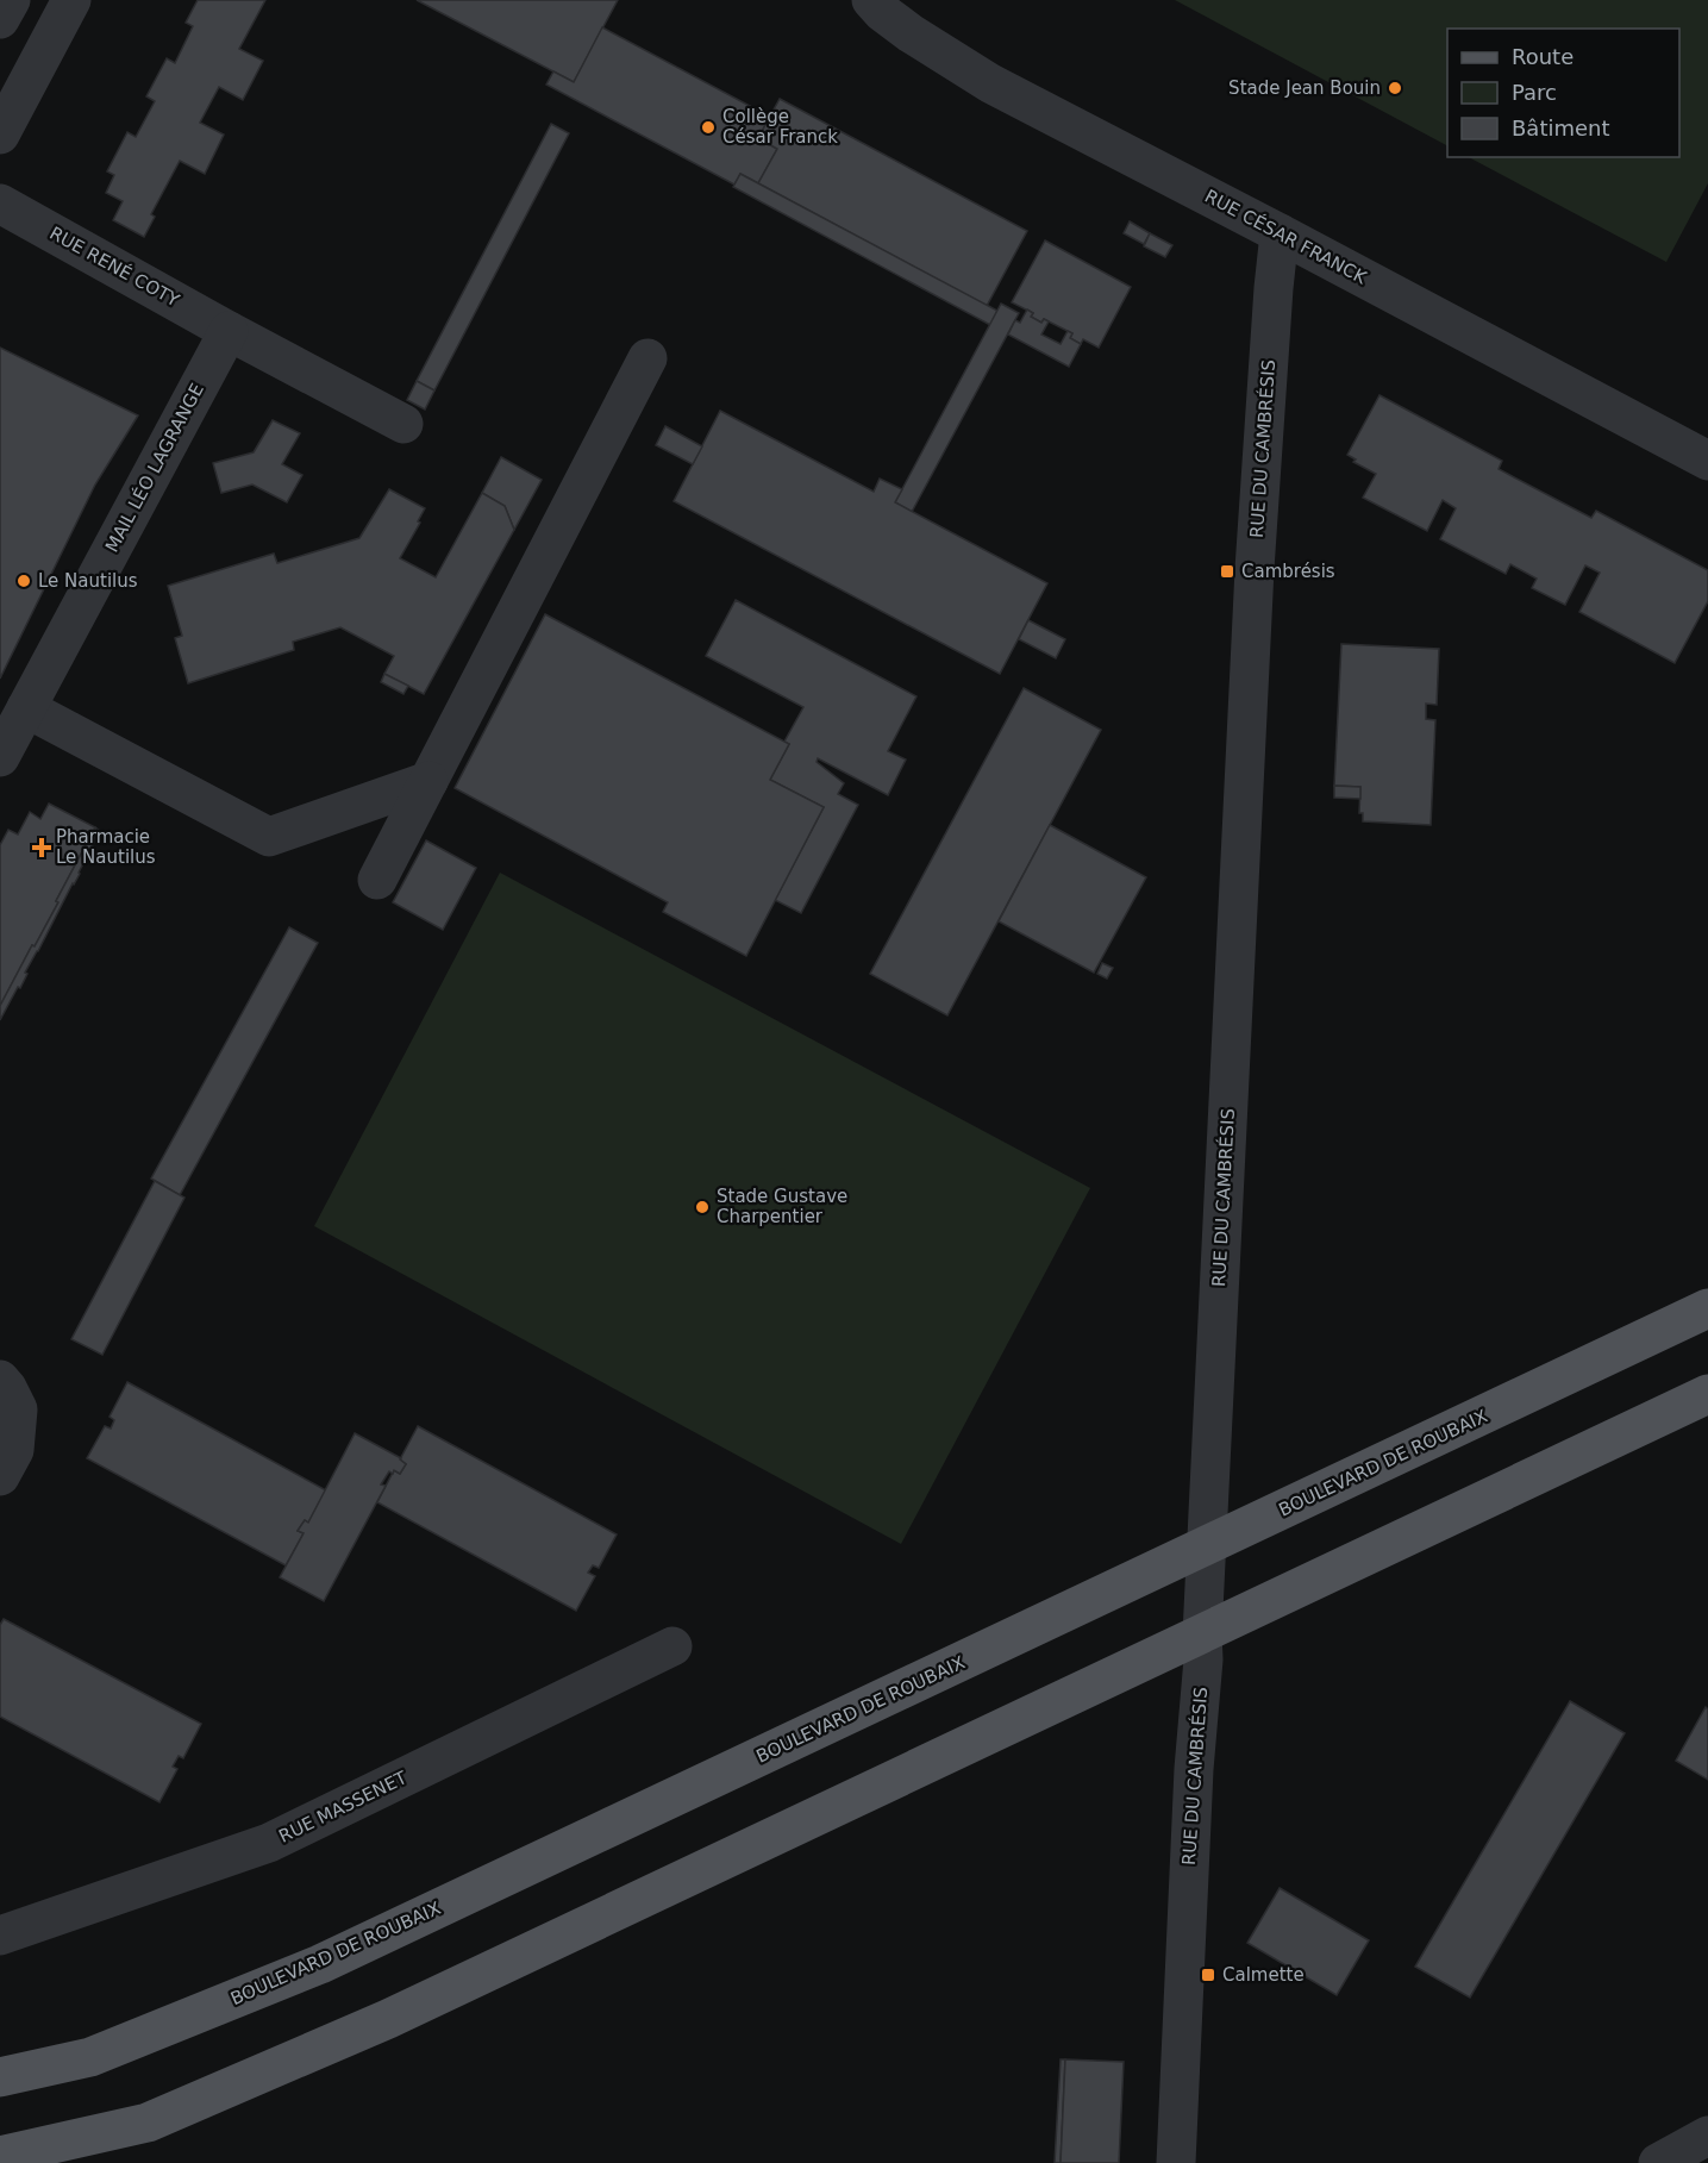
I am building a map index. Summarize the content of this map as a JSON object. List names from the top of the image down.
{
  "streets": {
    "main road": ["BOULEVARD DE ROUBAIX"],
    "street": [
      "RUE CÉSAR FRANCK",
      "RUE RENÉ COTY",
      "RUE DU CAMBRÉSIS",
      "MAIL LÉO LAGRANGE",
      "RUE MASSENET"
    ]
  },
  "crossings": [
    ["RUE CÉSAR FRANCK", "RUE DU CAMBRÉSIS"],
    ["RUE RENÉ COTY", "MAIL LÉO LAGRANGE"],
    ["RUE DU CAMBRÉSIS", "BOULEVARD DE ROUBAIX"]
  ],
  "places": {
    "other": [
      "Stade Jean Bouin",
      "Collège César Franck",
      "Le Nautilus",
      "Stade Gustave Charpentier"
    ],
    "transit": ["Cambrésis", "Calmette"],
    "health": ["Pharmacie Le Nautilus"]
  },
  "legend": ["Route", "Parc", "Bâtiment"]
}
